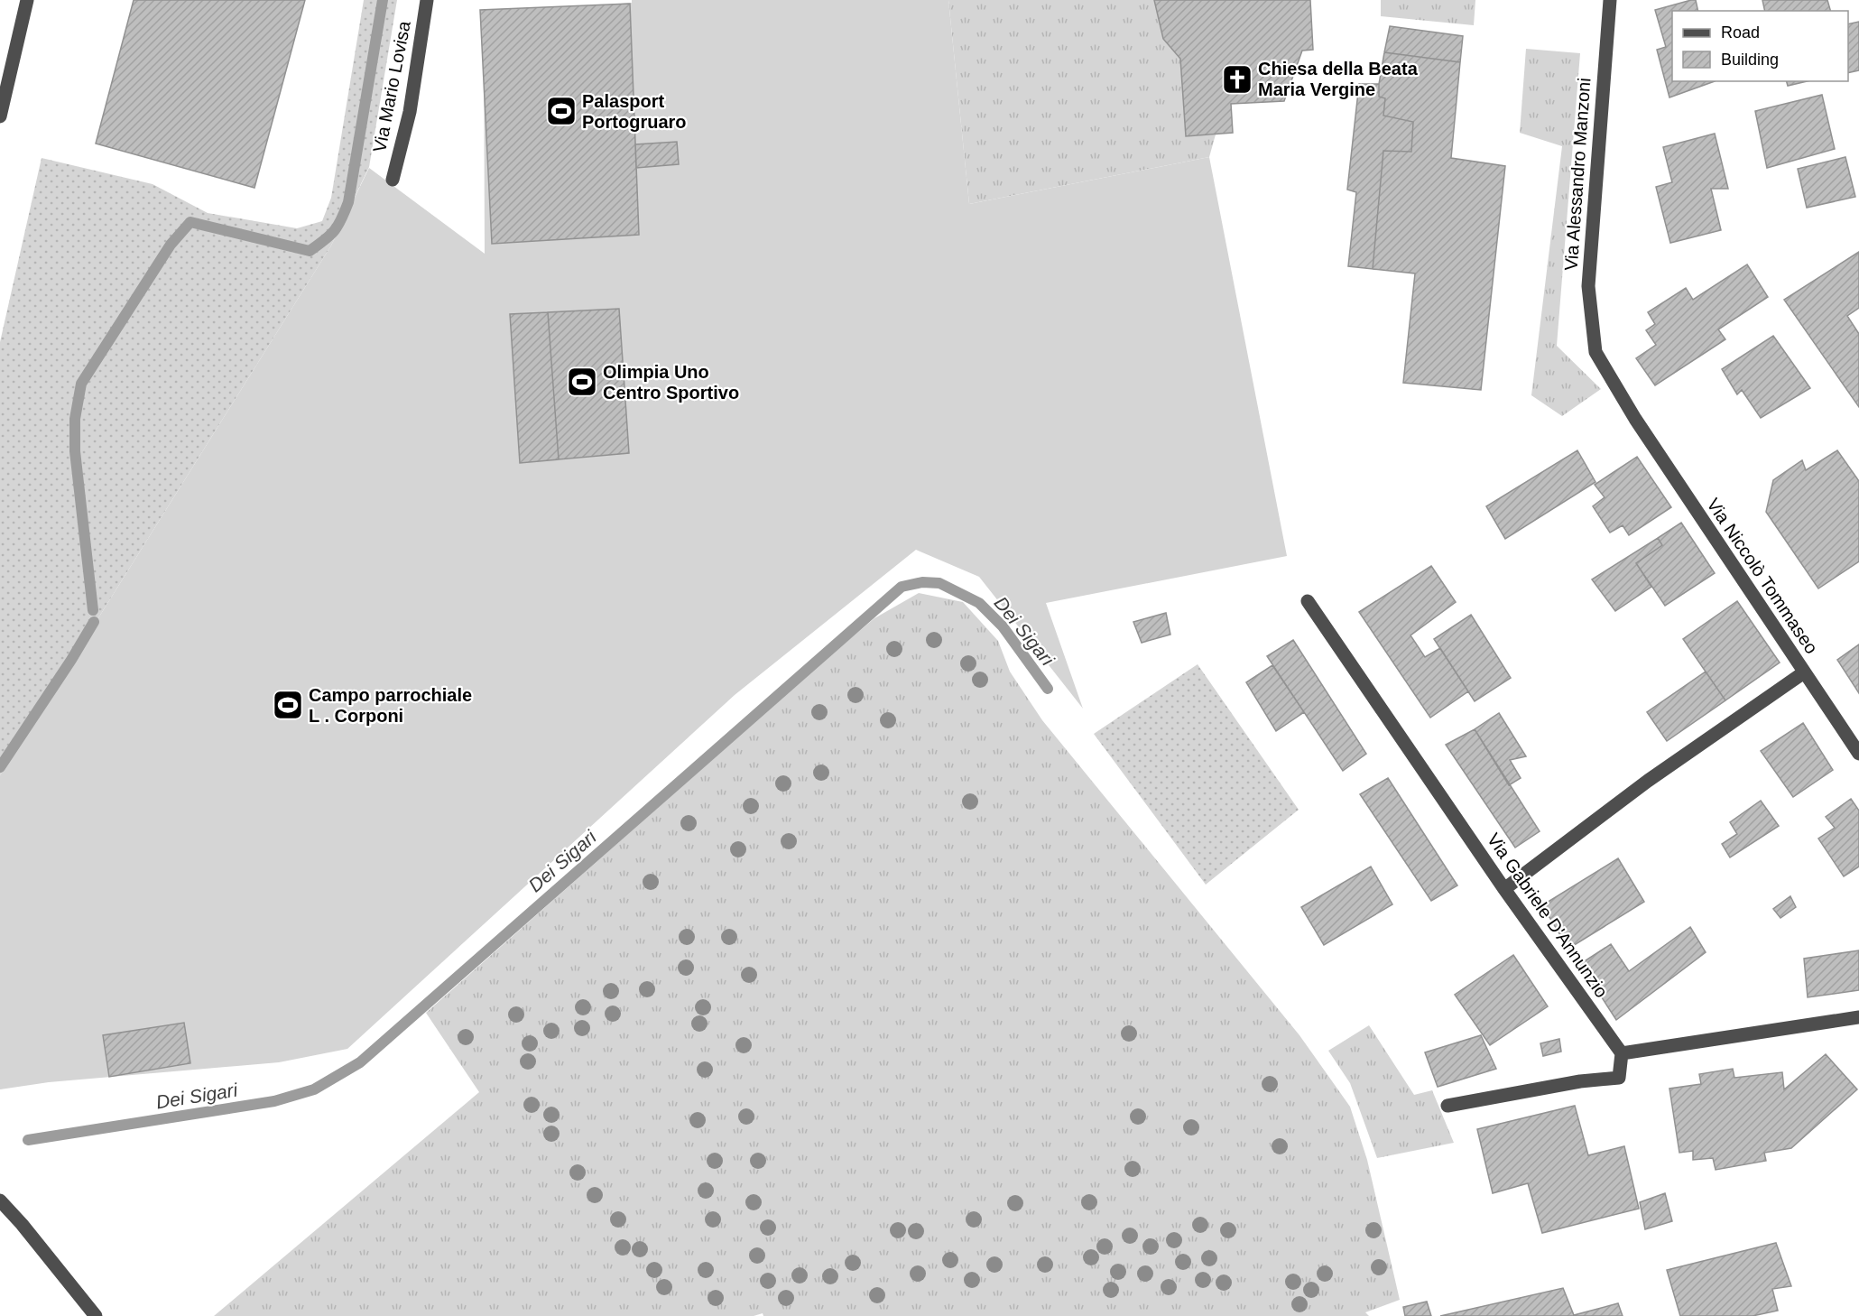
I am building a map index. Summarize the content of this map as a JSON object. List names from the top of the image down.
{
  "streets": {
    "street": [
      "Via Mario Lovisa",
      "Via Alessandro Manzoni",
      "Via Niccolò Tommaseo",
      "Via Gabriele D'Annunzio"
    ]
  },
  "crossings": [
    ["Via Alessandro Manzoni", "Via Niccolò Tommaseo"]
  ],
  "water": ["Dei Sigari"],
  "places": {
    "church": ["Chiesa della Beata Maria Vergine"],
    "sports": ["Palasport Portogruaro", "Olimpia Uno Centro Sportivo", "Campo parrochiale L . Corponi"]
  },
  "legend": ["Road", "Building"]
}
